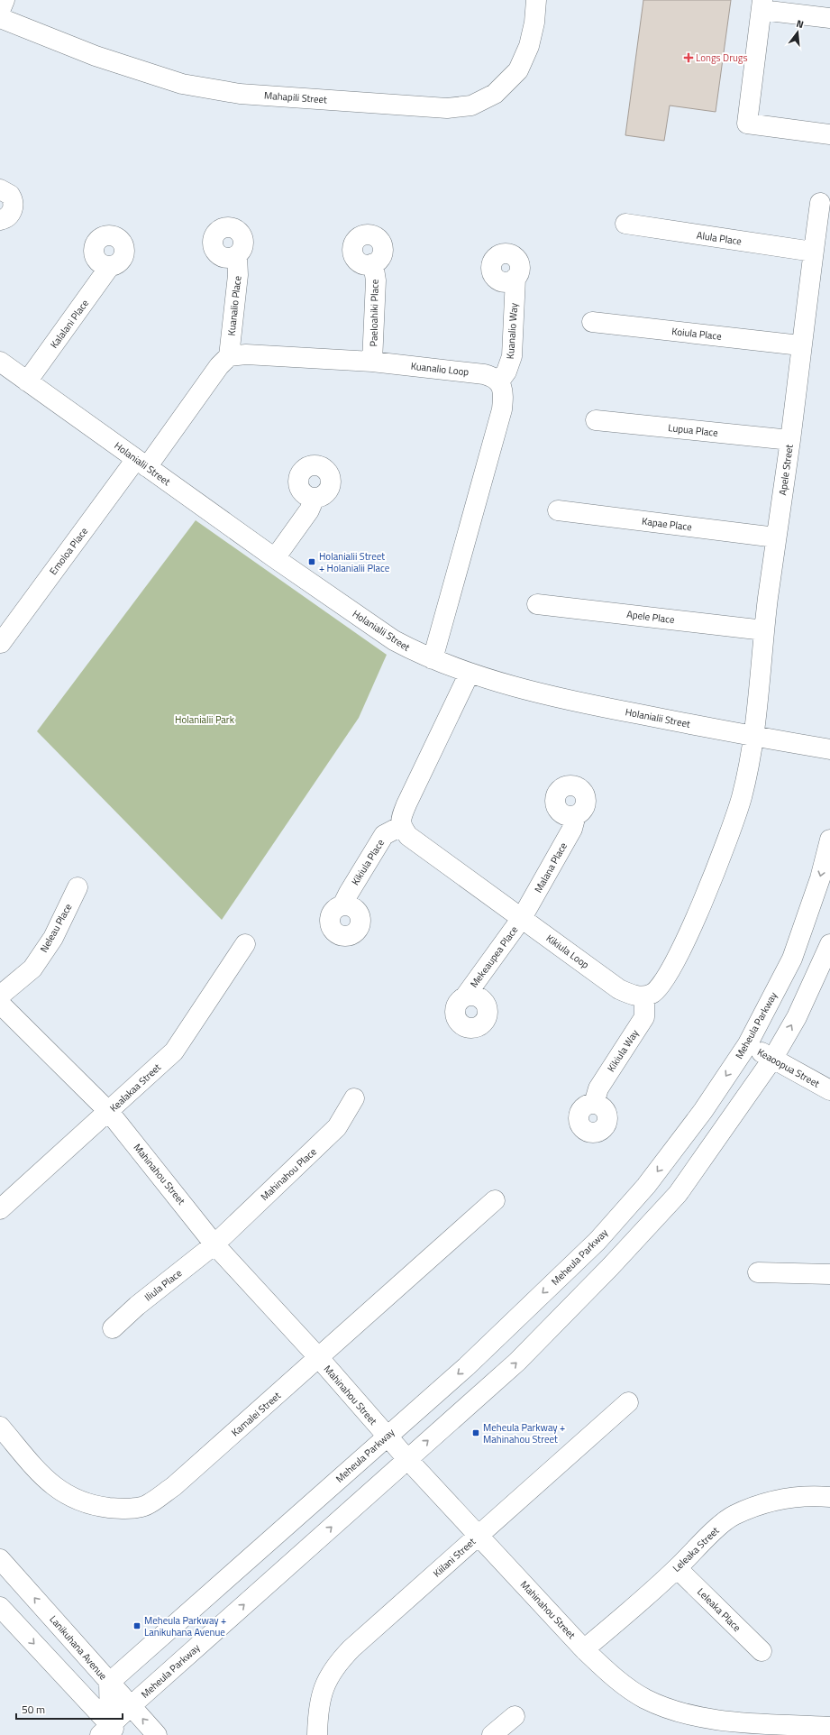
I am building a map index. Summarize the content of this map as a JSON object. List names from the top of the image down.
{
  "streets": {
    "street": [
      "Mahapili Street",
      "Alula Place",
      "Kuanalio Place",
      "Paeloahiki Place",
      "Kalalani Place",
      "Kuanalio Way",
      "Koiula Place",
      "Kuanalio Loop",
      "Lupua Place",
      "Holanialii Street",
      "Apele Street",
      "Kapae Place",
      "Emoloa Place",
      "Apele Place",
      "Kikiula Place",
      "Malana Place",
      "Neleau Place",
      "Kikiula Loop",
      "Mekeaupea Place",
      "Meheula Parkway",
      "Kikiula Way",
      "Keaoopua Street",
      "Kealakaa Street",
      "Mahinahou Street",
      "Mahinahou Place",
      "Iliula Place",
      "Kamalei Street",
      "Leleaka Street",
      "Kiilani Street",
      "Leleaka Place",
      "Lanikuhana Avenue"
    ]
  },
  "crossings": [
    ["Alula Place", "Apele Street"],
    ["Kuanalio Place", "Kuanalio Loop"],
    ["Paeloahiki Place", "Kuanalio Loop"],
    ["Kalalani Place", "Holanialii Street"],
    ["Kuanalio Way", "Kuanalio Loop"],
    ["Koiula Place", "Apele Street"],
    ["Lupua Place", "Apele Street"],
    ["Holanialii Street", "Apele Street"],
    ["Holanialii Street", "Emoloa Place"],
    ["Apele Street", "Kapae Place"],
    ["Apele Street", "Apele Place"],
    ["Kikiula Place", "Kikiula Loop"],
    ["Malana Place", "Kikiula Loop"],
    ["Malana Place", "Mekeaupea Place"],
    ["Kikiula Loop", "Mekeaupea Place"],
    ["Kikiula Loop", "Kikiula Way"],
    ["Meheula Parkway", "Keaoopua Street"],
    ["Meheula Parkway", "Mahinahou Street"],
    ["Meheula Parkway", "Lanikuhana Avenue"],
    ["Kealakaa Street", "Mahinahou Street"],
    ["Mahinahou Street", "Mahinahou Place"],
    ["Mahinahou Street", "Iliula Place"],
    ["Mahinahou Street", "Kamalei Street"],
    ["Mahinahou Street", "Leleaka Street"],
    ["Mahinahou Street", "Kiilani Street"],
    ["Mahinahou Place", "Iliula Place"],
    ["Leleaka Street", "Leleaka Place"]
  ],
  "parks": ["Holanialii Park"],
  "places": {
    "health": ["Longs Drugs"],
    "transit": ["Holanialii Street + Holanialii Place", "Meheula Parkway + Mahinahou Street", "Meheula Parkway + Lanikuhana Avenue"]
  },
  "scale_bar": "50 m",
  "north": "top"
}
